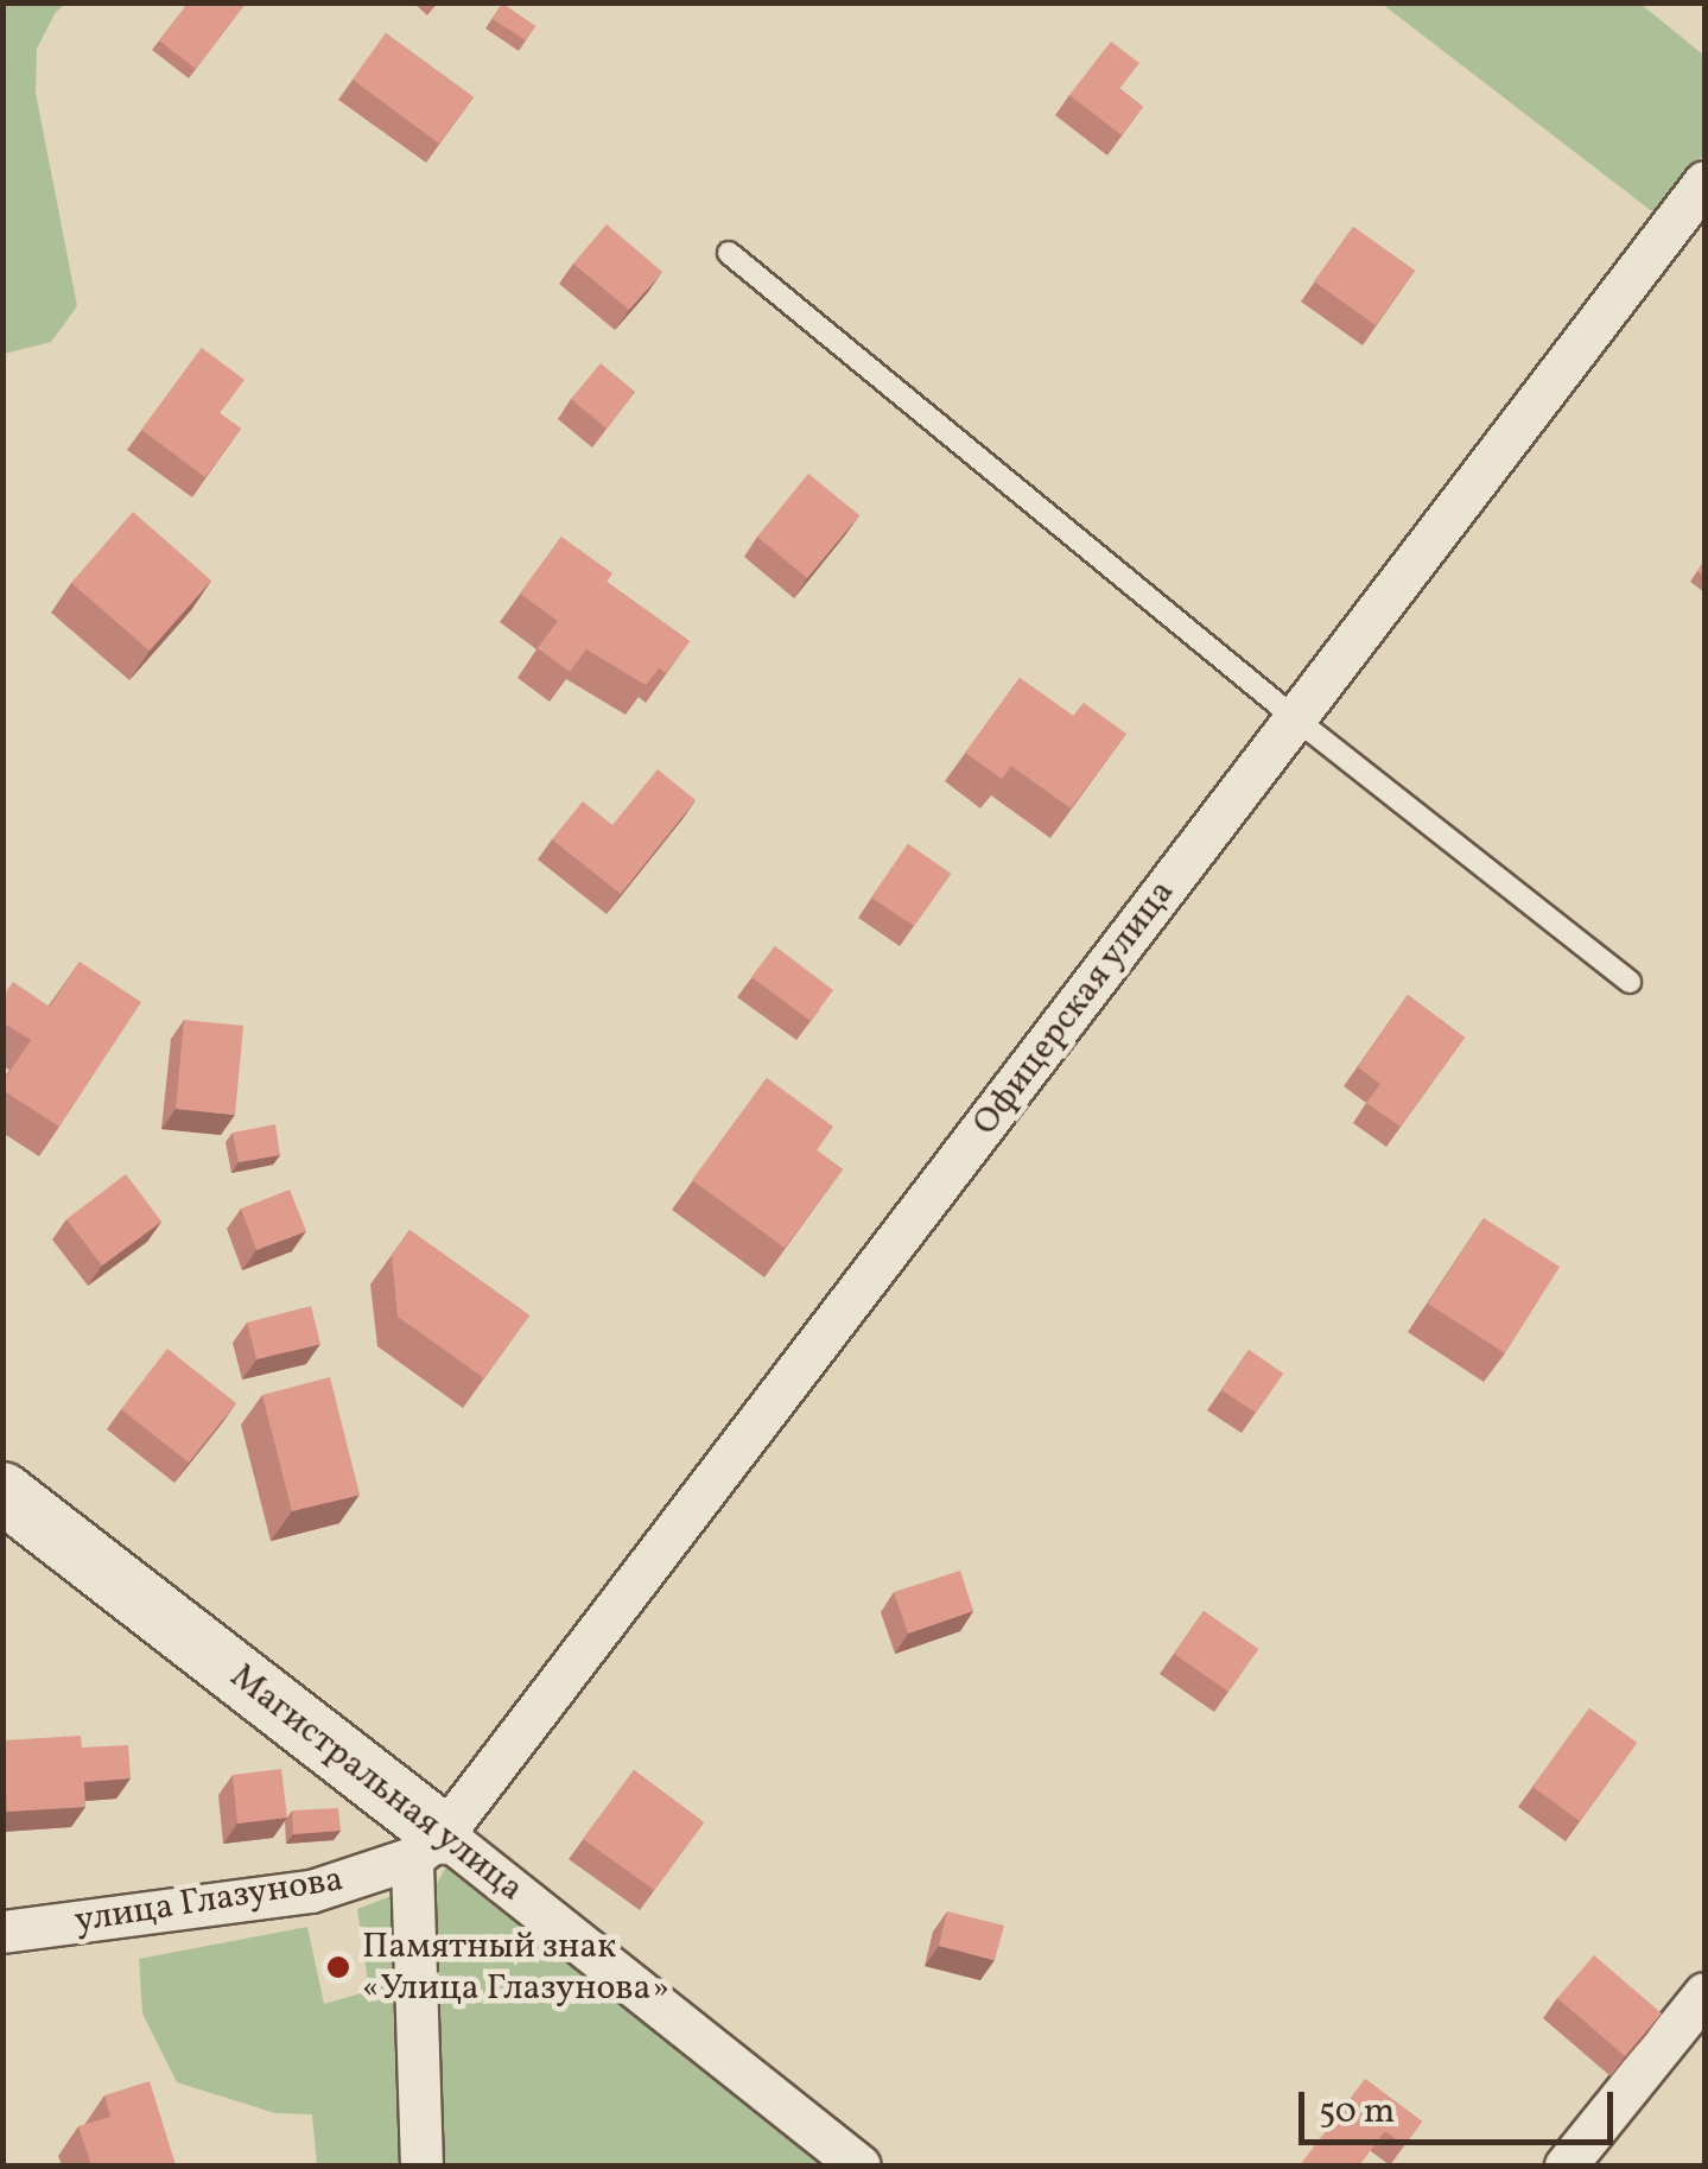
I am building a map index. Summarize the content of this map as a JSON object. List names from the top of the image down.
{
  "streets": {
    "street": ["Офицерская улица", "Магистральная улица", "улица Глазунова"]
  },
  "crossings": [
    ["Офицерская улица", "Магистральная улица"],
    ["Офицерская улица", "улица Глазунова"],
    ["Магистральная улица", "улица Глазунова"]
  ],
  "places": ["Памятный знак «Улица Глазунова»"],
  "scale_bar": "50 m"
}
